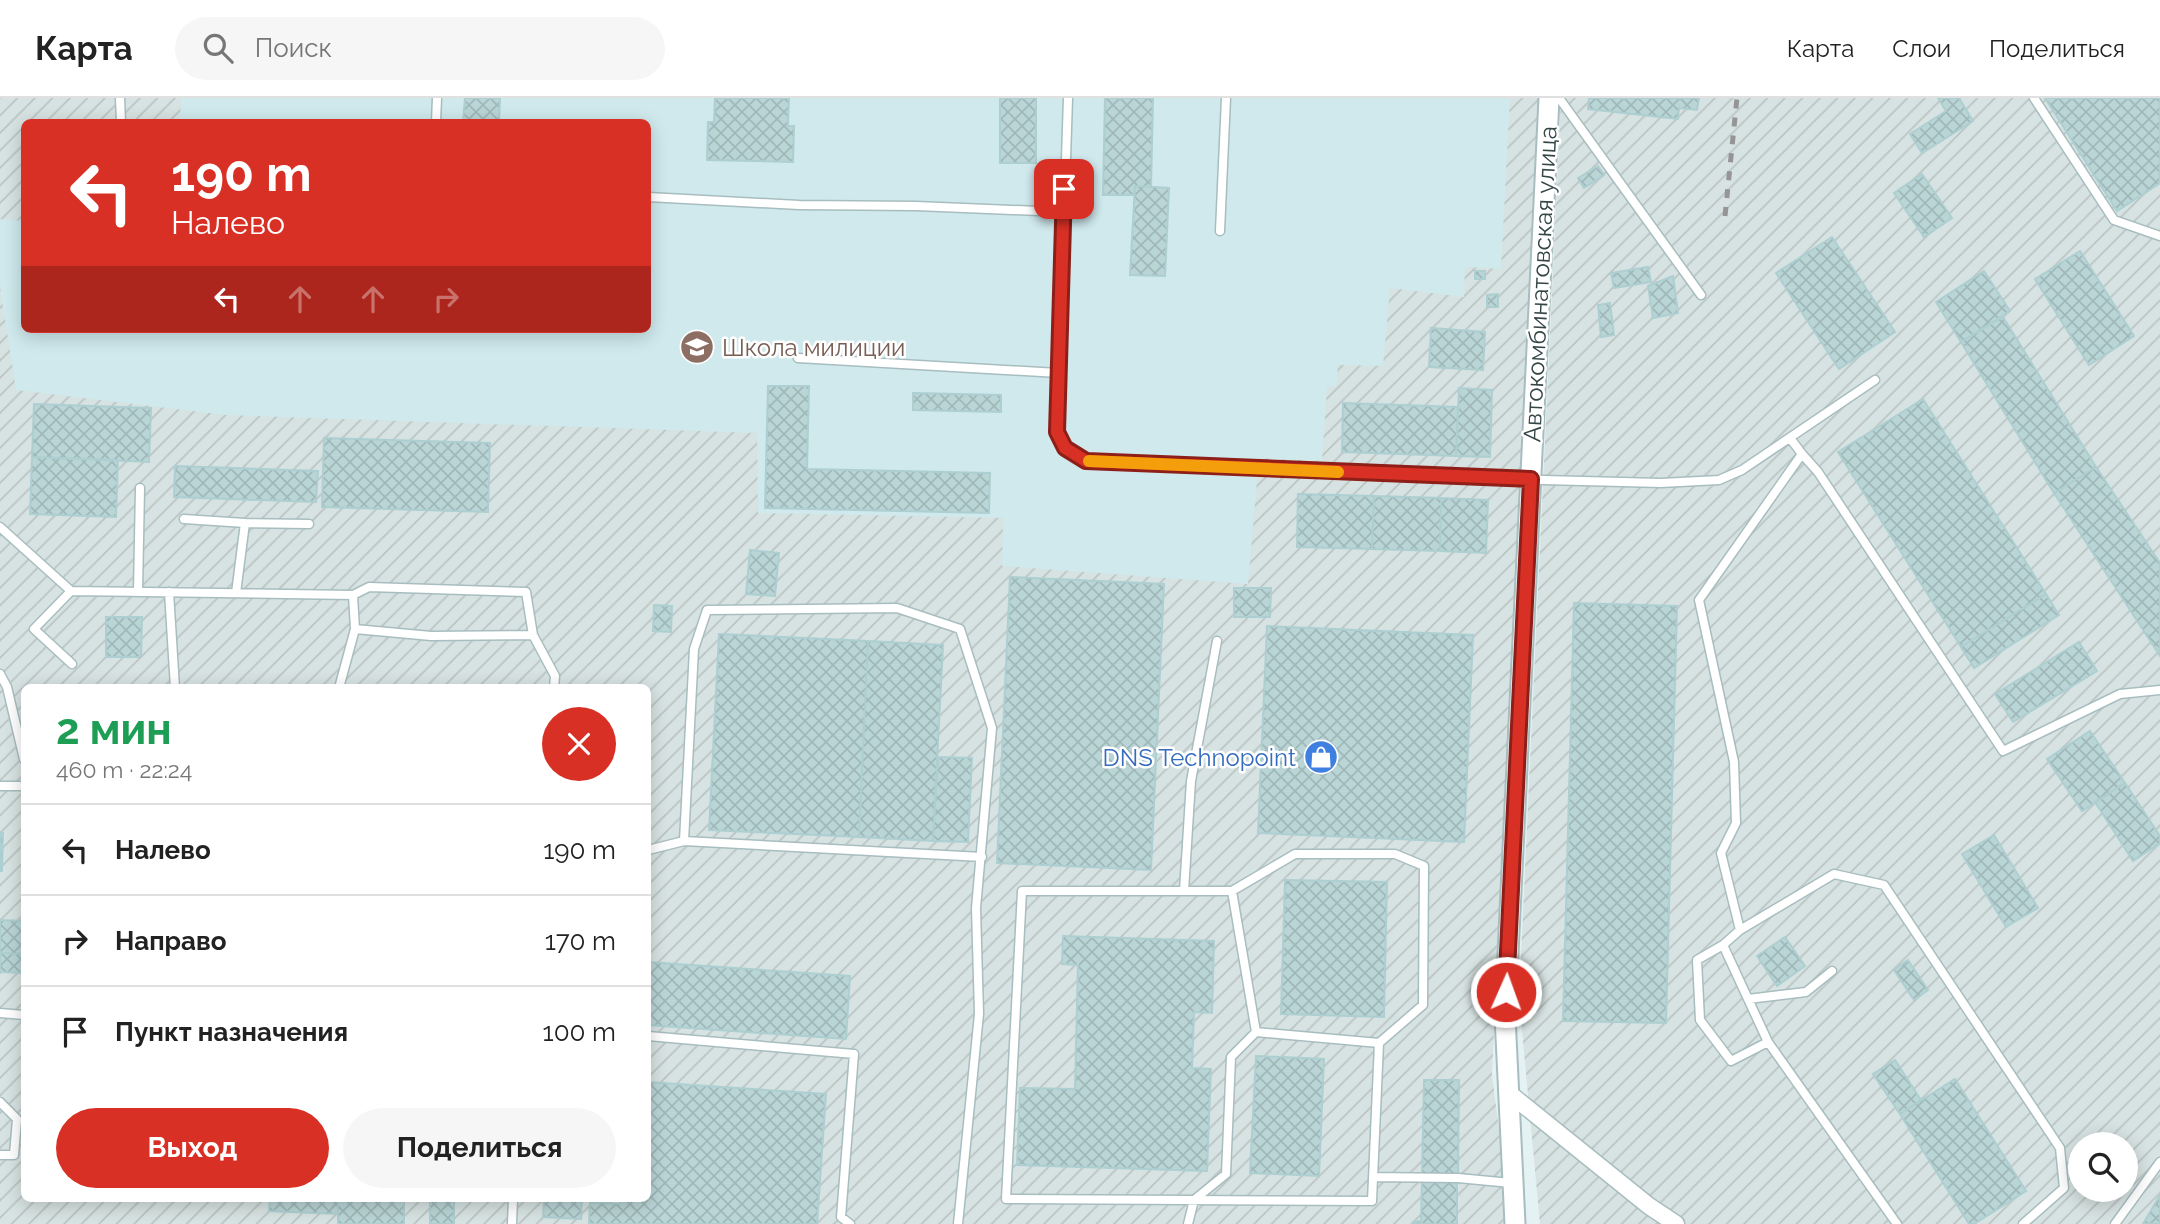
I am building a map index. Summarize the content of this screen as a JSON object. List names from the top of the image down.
{
  "streets": {
    "street": ["Автокомбинатовская улица"]
  },
  "places": {
    "school or university": ["Школа милиции"],
    "shop": ["DNS Technopoint"]
  },
  "page": {
    "header": "Карта",
    "search": "Поиск",
    "nav": ["Карта", "Слои", "Поделиться"],
    "turn": ["190 m", "Налево"],
    "heading": ["2 мин", "460 m · 22:24"],
    "list": [
      {
        "name": "Налево",
        "value": "190 m"
      },
      {
        "name": "Направо",
        "value": "170 m"
      },
      {
        "name": "Пункт назначения",
        "value": "100 m"
      }
    ],
    "buttons": ["Выход", "Поделиться"]
  }
}
